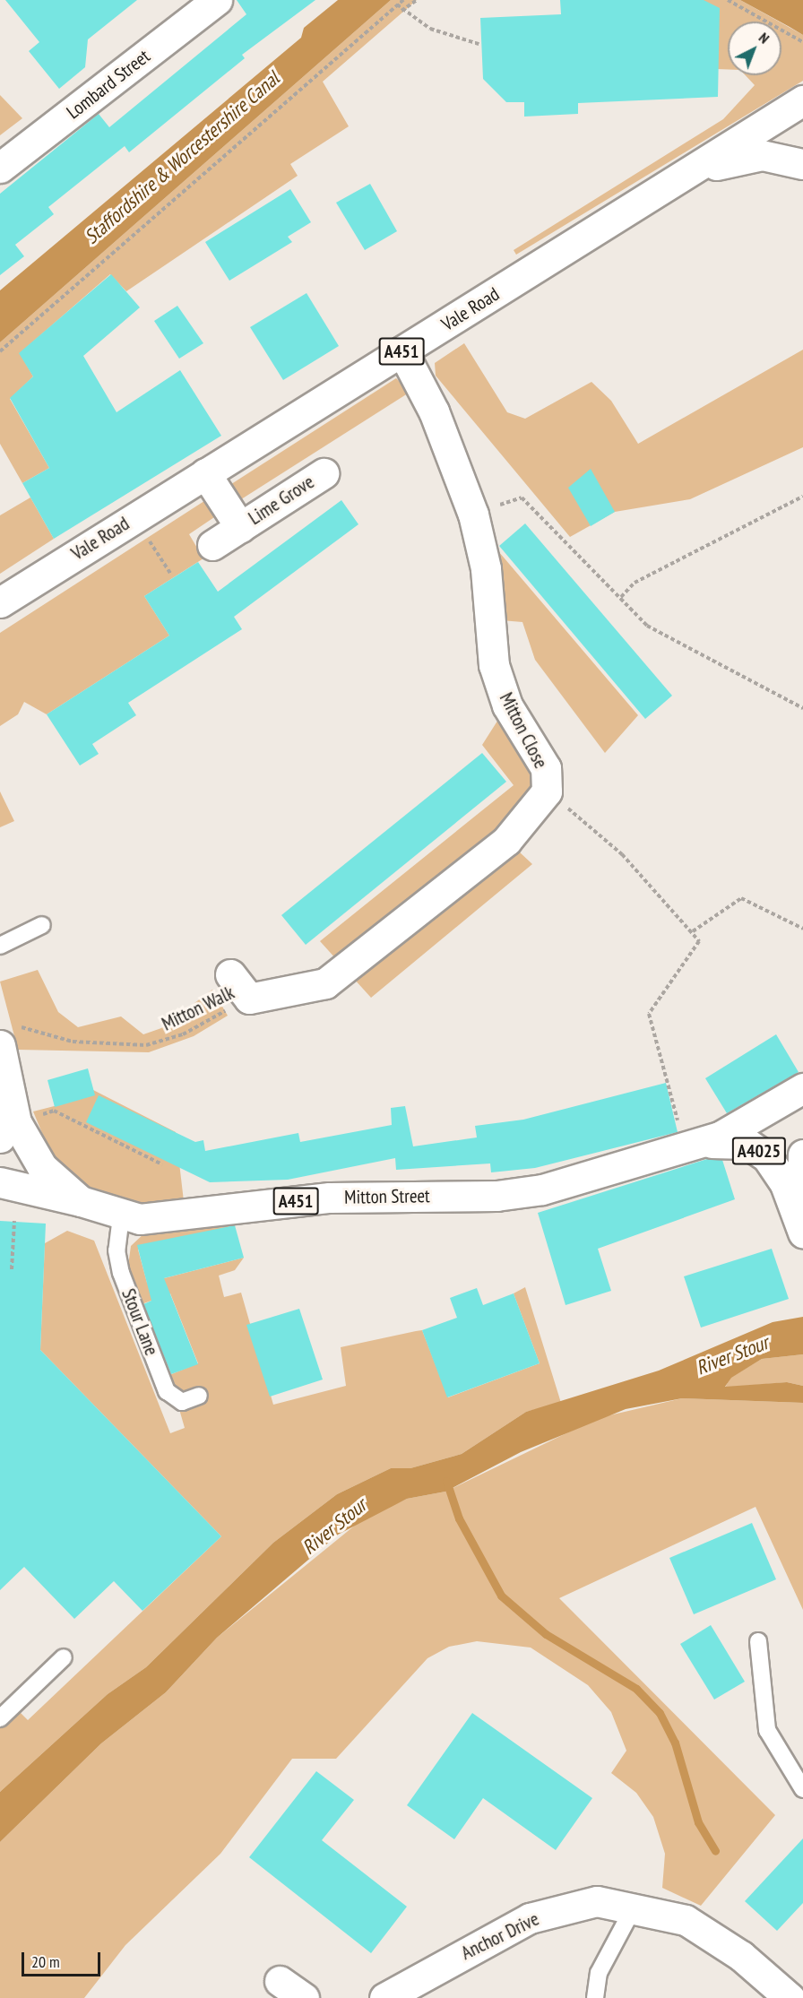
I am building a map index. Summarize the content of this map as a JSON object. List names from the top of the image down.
{
  "streets": {
    "main road": [
      "Lombard Street",
      "Vale Road",
      "A451",
      "Lime Grove",
      "Mitton Close",
      "A4025",
      "Mitton Street",
      "Anchor Drive"
    ],
    "lane": ["Stour Lane"],
    "path": ["Mitton Walk"]
  },
  "crossings": [
    ["Vale Road", "Lime Grove"],
    ["Vale Road", "Mitton Close"],
    ["A451", "A4025"],
    ["A451", "Mitton Street"],
    ["Mitton Close", "Mitton Walk"],
    ["Mitton Walk", "Mitton Street"],
    ["A4025", "Mitton Street"],
    ["Mitton Street", "Stour Lane"]
  ],
  "water": ["Staffordshire & Worcestershire Canal", "River Stour"],
  "scale_bar": "20 m",
  "north": "top right"
}
